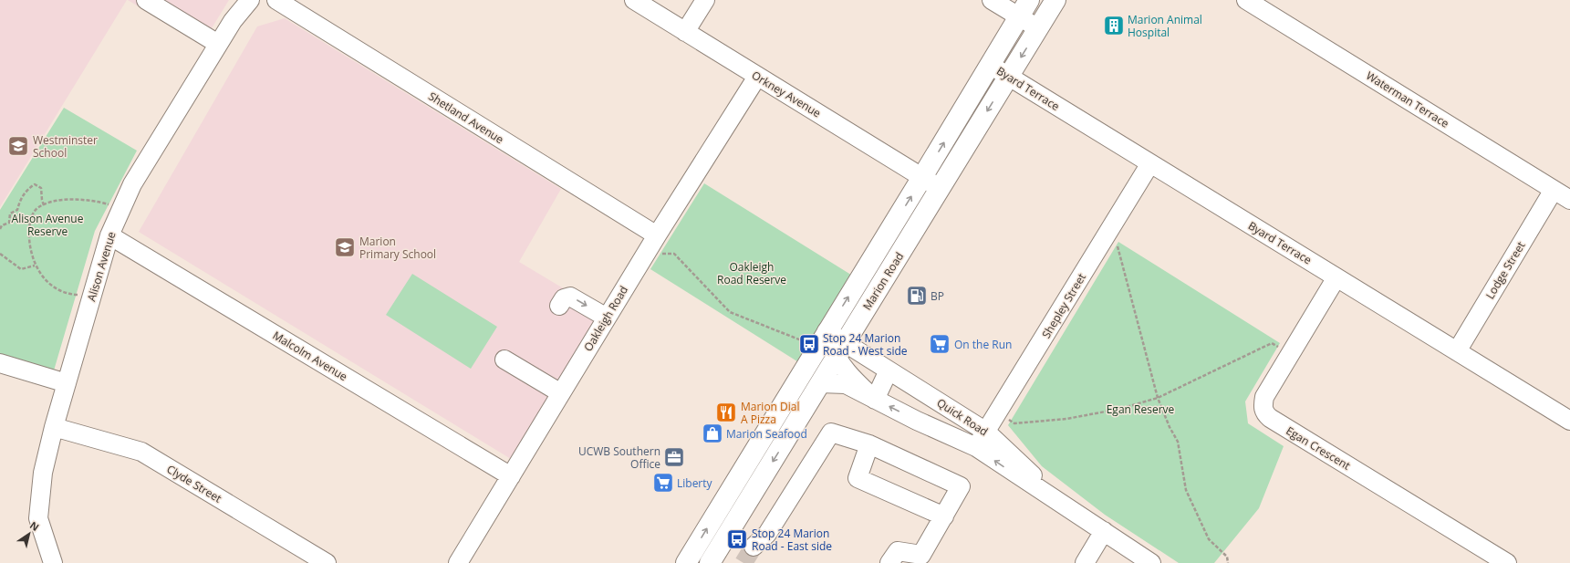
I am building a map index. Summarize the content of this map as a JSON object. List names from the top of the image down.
{
  "streets": {
    "main road": ["Marion Road"],
    "street": [
      "Byard Terrace",
      "Orkney Avenue",
      "Waterman Terrace",
      "Shetland Avenue",
      "Alison Avenue",
      "Lodge Street",
      "Shepley Street",
      "Oakleigh Road",
      "Malcolm Avenue",
      "Quick Road",
      "Egan Crescent",
      "Clyde Street"
    ]
  },
  "crossings": [
    ["Byard Terrace", "Lodge Street"],
    ["Byard Terrace", "Marion Road"],
    ["Byard Terrace", "Shepley Street"],
    ["Byard Terrace", "Egan Crescent"],
    ["Orkney Avenue", "Marion Road"],
    ["Orkney Avenue", "Oakleigh Road"],
    ["Waterman Terrace", "Lodge Street"],
    ["Shetland Avenue", "Oakleigh Road"],
    ["Alison Avenue", "Malcolm Avenue"],
    ["Alison Avenue", "Clyde Street"],
    ["Marion Road", "Quick Road"],
    ["Shepley Street", "Quick Road"],
    ["Oakleigh Road", "Malcolm Avenue"]
  ],
  "parks": ["Alison Avenue Reserve", "Oakleigh Road Reserve", "Egan Reserve"],
  "places": {
    "building": ["Marion Animal Hospital"],
    "school or university": ["Westminster School", "Marion Primary School"],
    "fuel station": ["BP"],
    "bus stop": ["Stop 24 Marion Road - West side", "Stop 24 Marion Road - East side"],
    "supermarket": ["On the Run", "Liberty"],
    "restaurant": ["Marion Dial A Pizza"],
    "shop": ["Marion Seafood"],
    "office": ["UCWB Southern Office"]
  },
  "north": "top right"
}
